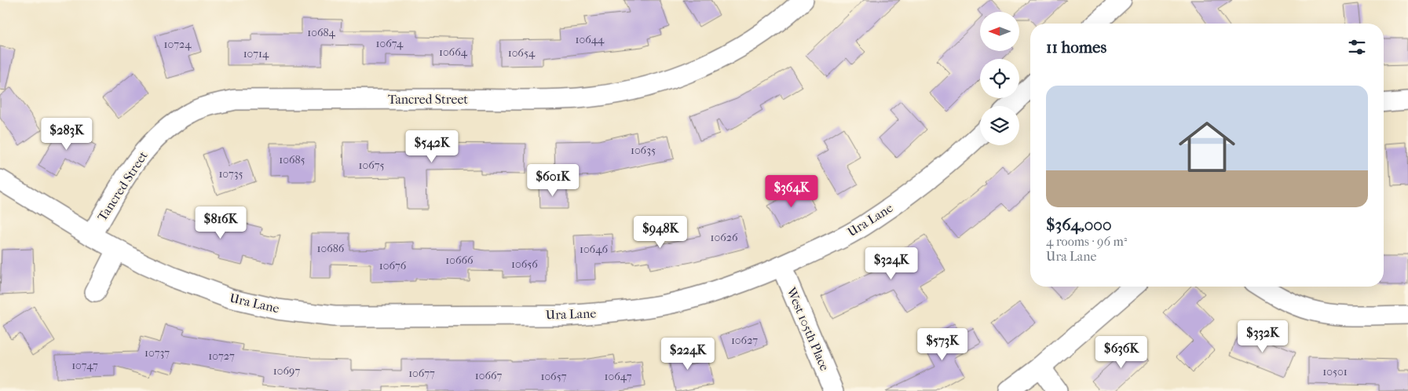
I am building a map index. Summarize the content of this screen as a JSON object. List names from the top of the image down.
{
  "streets": {
    "street": ["Tancred Street", "Ura Lane", "West 105th Place"]
  },
  "crossings": [
    ["Tancred Street", "Ura Lane"],
    ["Ura Lane", "West 105th Place"]
  ],
  "house_numbers": [
    "10684",
    "10644",
    "10674",
    "10724",
    "10664",
    "10654",
    "10714",
    "10635",
    "10685",
    "10675",
    "10735",
    "10626",
    "10686",
    "10646",
    "10666",
    "10656",
    "10676",
    "10627",
    "10737",
    "10727",
    "10747",
    "10697",
    "10501",
    "10677",
    "10667",
    "10657",
    "10647"
  ],
  "north": "left",
  "page": {
    "heading": "11 homes",
    "list": [
      {
        "name": "$364,000",
        "note": "4 rooms · 96 m² · Ura Lane"
      }
    ],
    "price": [
      "$283K",
      "$542K",
      "$601K",
      "$364K",
      "$816K",
      "$948K",
      "$324K",
      "$332K",
      "$573K",
      "$636K",
      "$224K"
    ]
  }
}
